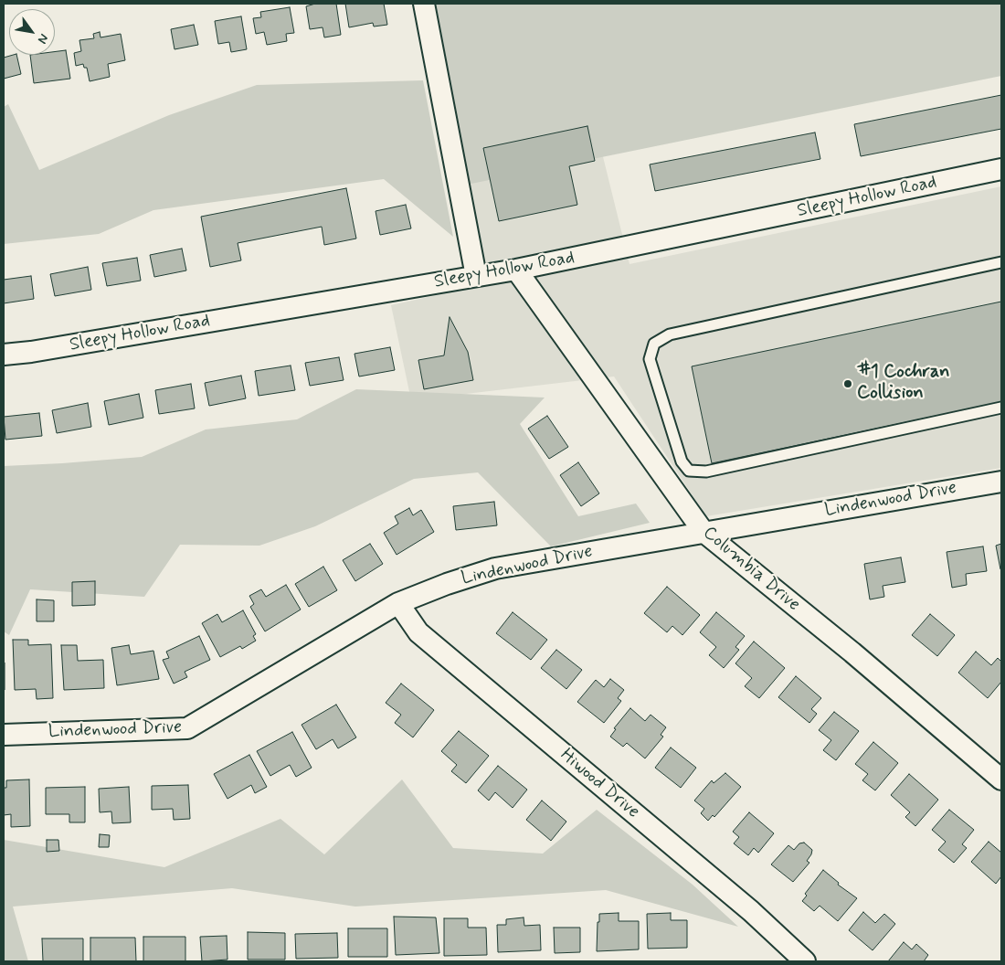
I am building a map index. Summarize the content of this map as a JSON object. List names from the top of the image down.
{
  "streets": {
    "street": [
      "Sleepy Hollow Road",
      "Lindenwood Drive",
      "Columbia Drive",
      "Hiwood Drive"
    ]
  },
  "crossings": [
    ["Sleepy Hollow Road", "Columbia Drive"],
    ["Lindenwood Drive", "Columbia Drive"],
    ["Lindenwood Drive", "Hiwood Drive"]
  ],
  "places": ["#1 Cochran Collision"],
  "north": "bottom right"
}
